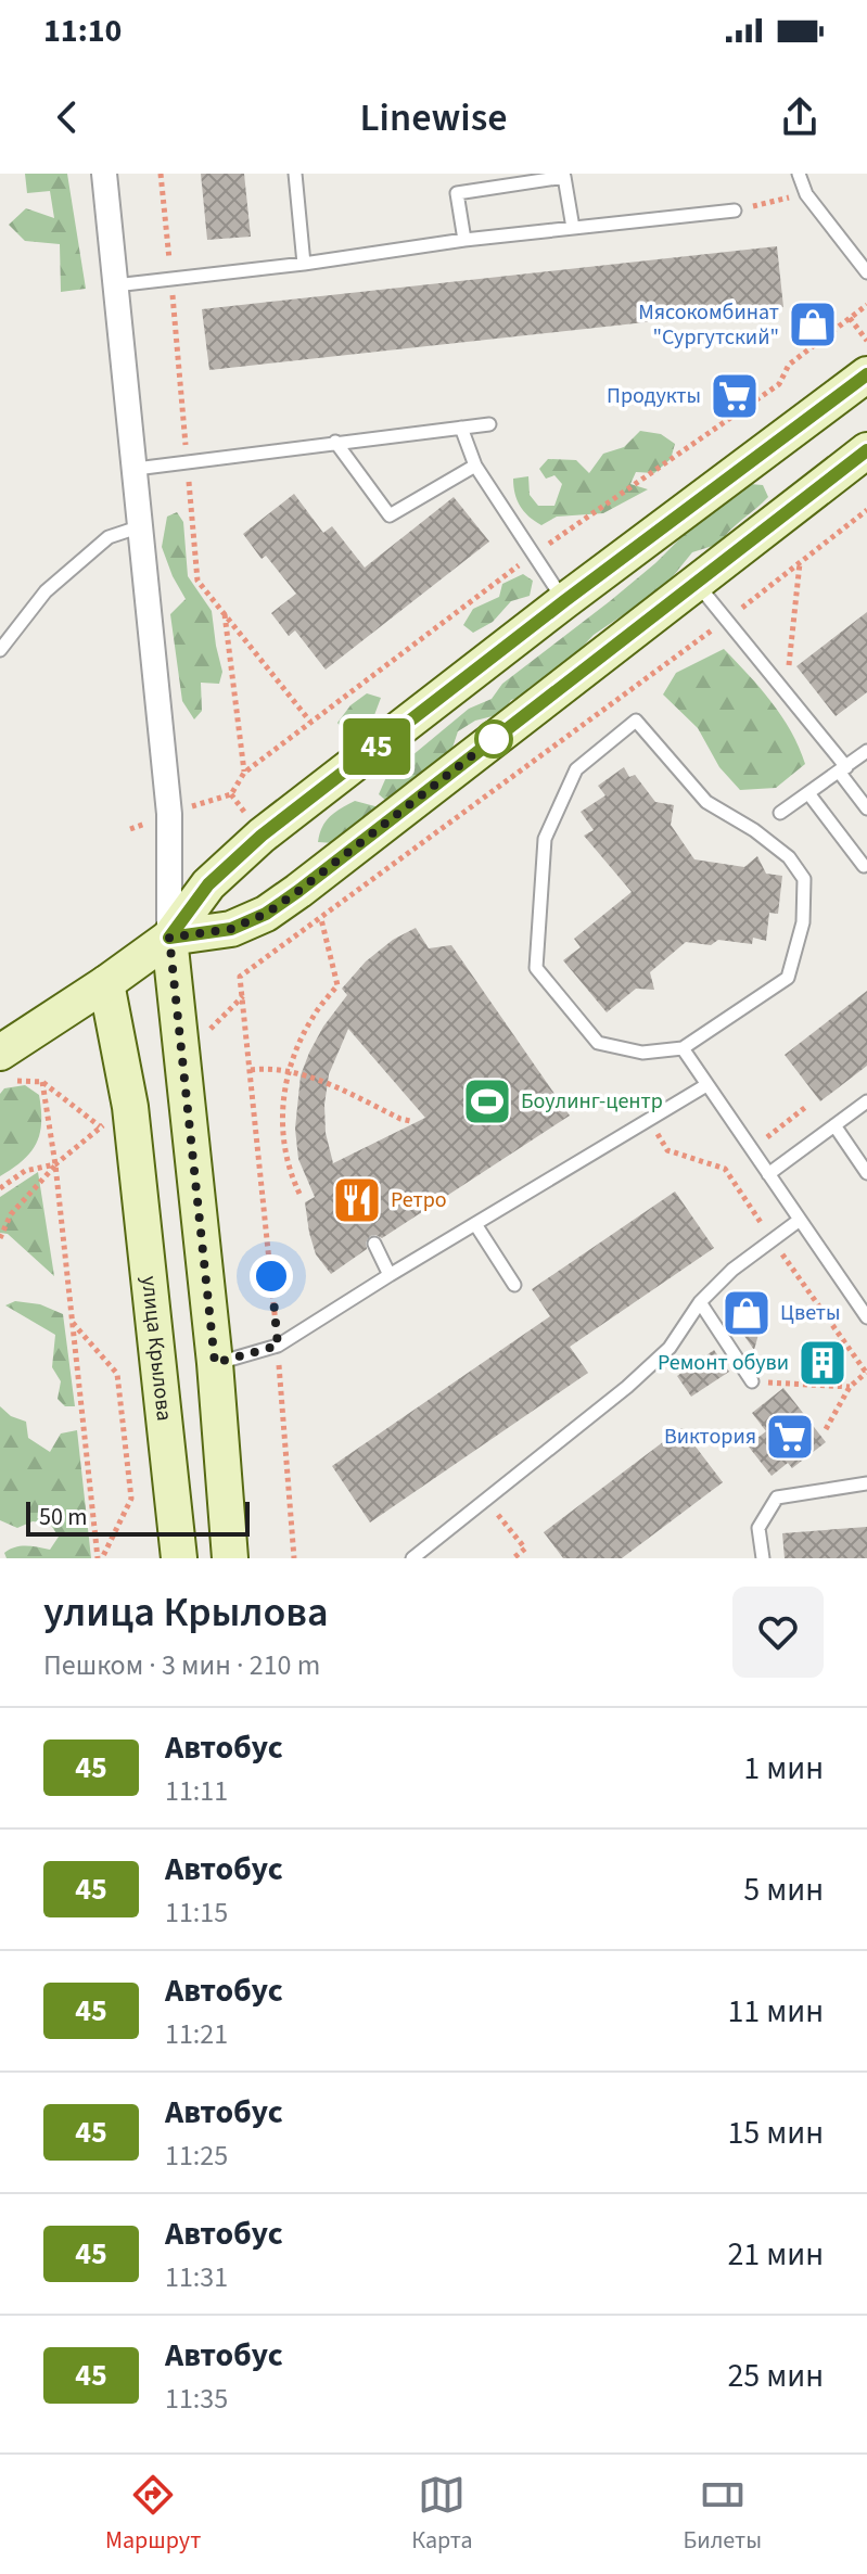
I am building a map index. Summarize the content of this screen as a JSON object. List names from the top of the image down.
{
  "streets": {
    "main road": ["улица Крылова"]
  },
  "places": {
    "shop": ["Мясокомбинат \"Сургутский\"", "Цветы"],
    "supermarket": ["Продукты", "Виктория"],
    "sports": ["Боулинг-центр"],
    "restaurant": ["Ретро"],
    "building": ["Ремонт обуви"]
  },
  "lines": ["bus line 45"],
  "scale_bar": "50 m",
  "page": {
    "status": "11:10",
    "header": "Linewise",
    "on_map": "45",
    "scale": "50 m",
    "heading": ["улица Крылова", "Пешком · 3 мин · 210 m"],
    "list": [
      {
        "mark": "45",
        "name": "Автобус",
        "note": "11:11",
        "value": "1 мин"
      },
      {
        "mark": "45",
        "name": "Автобус",
        "note": "11:15",
        "value": "5 мин"
      },
      {
        "mark": "45",
        "name": "Автобус",
        "note": "11:21",
        "value": "11 мин"
      },
      {
        "mark": "45",
        "name": "Автобус",
        "note": "11:25",
        "value": "15 мин"
      },
      {
        "mark": "45",
        "name": "Автобус",
        "note": "11:31",
        "value": "21 мин"
      },
      {
        "mark": "45",
        "name": "Автобус",
        "note": "11:35",
        "value": "25 мин"
      }
    ],
    "tabs": ["Маршрут", "Карта", "Билеты"]
  }
}
